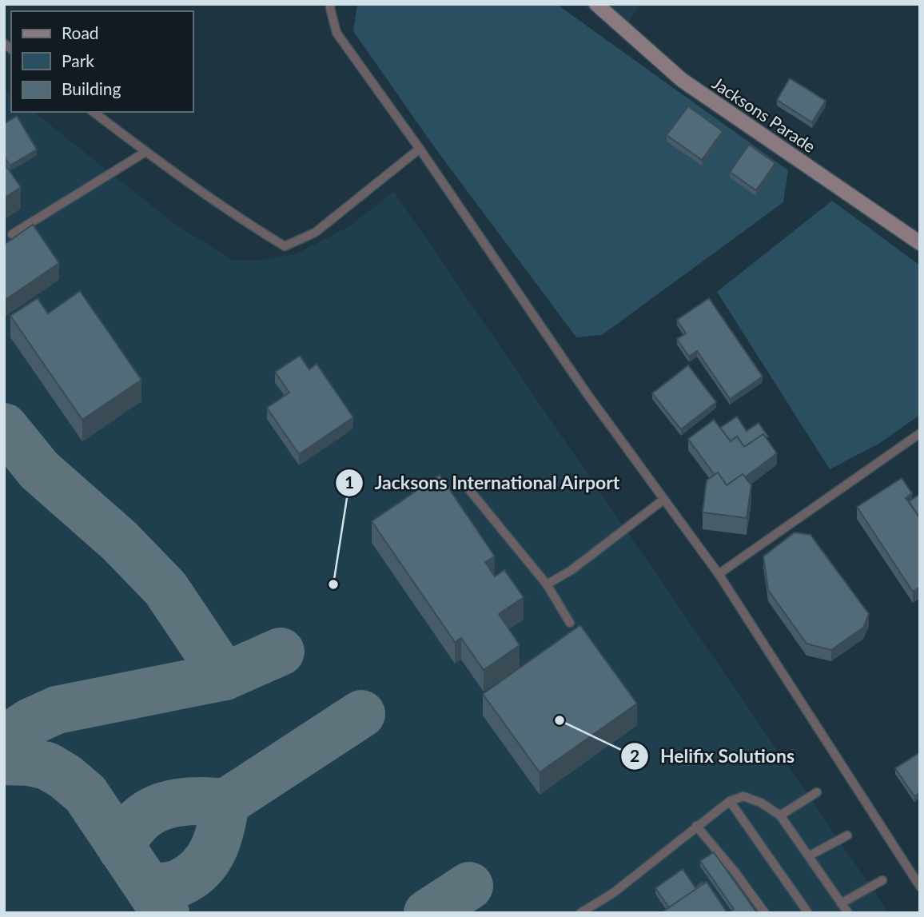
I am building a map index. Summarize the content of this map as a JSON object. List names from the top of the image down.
{
  "streets": {
    "street": ["Jacksons Parade"]
  },
  "places": ["Jacksons International Airport", "Helifix Solutions"],
  "legend": ["Road", "Park", "Building"]
}
